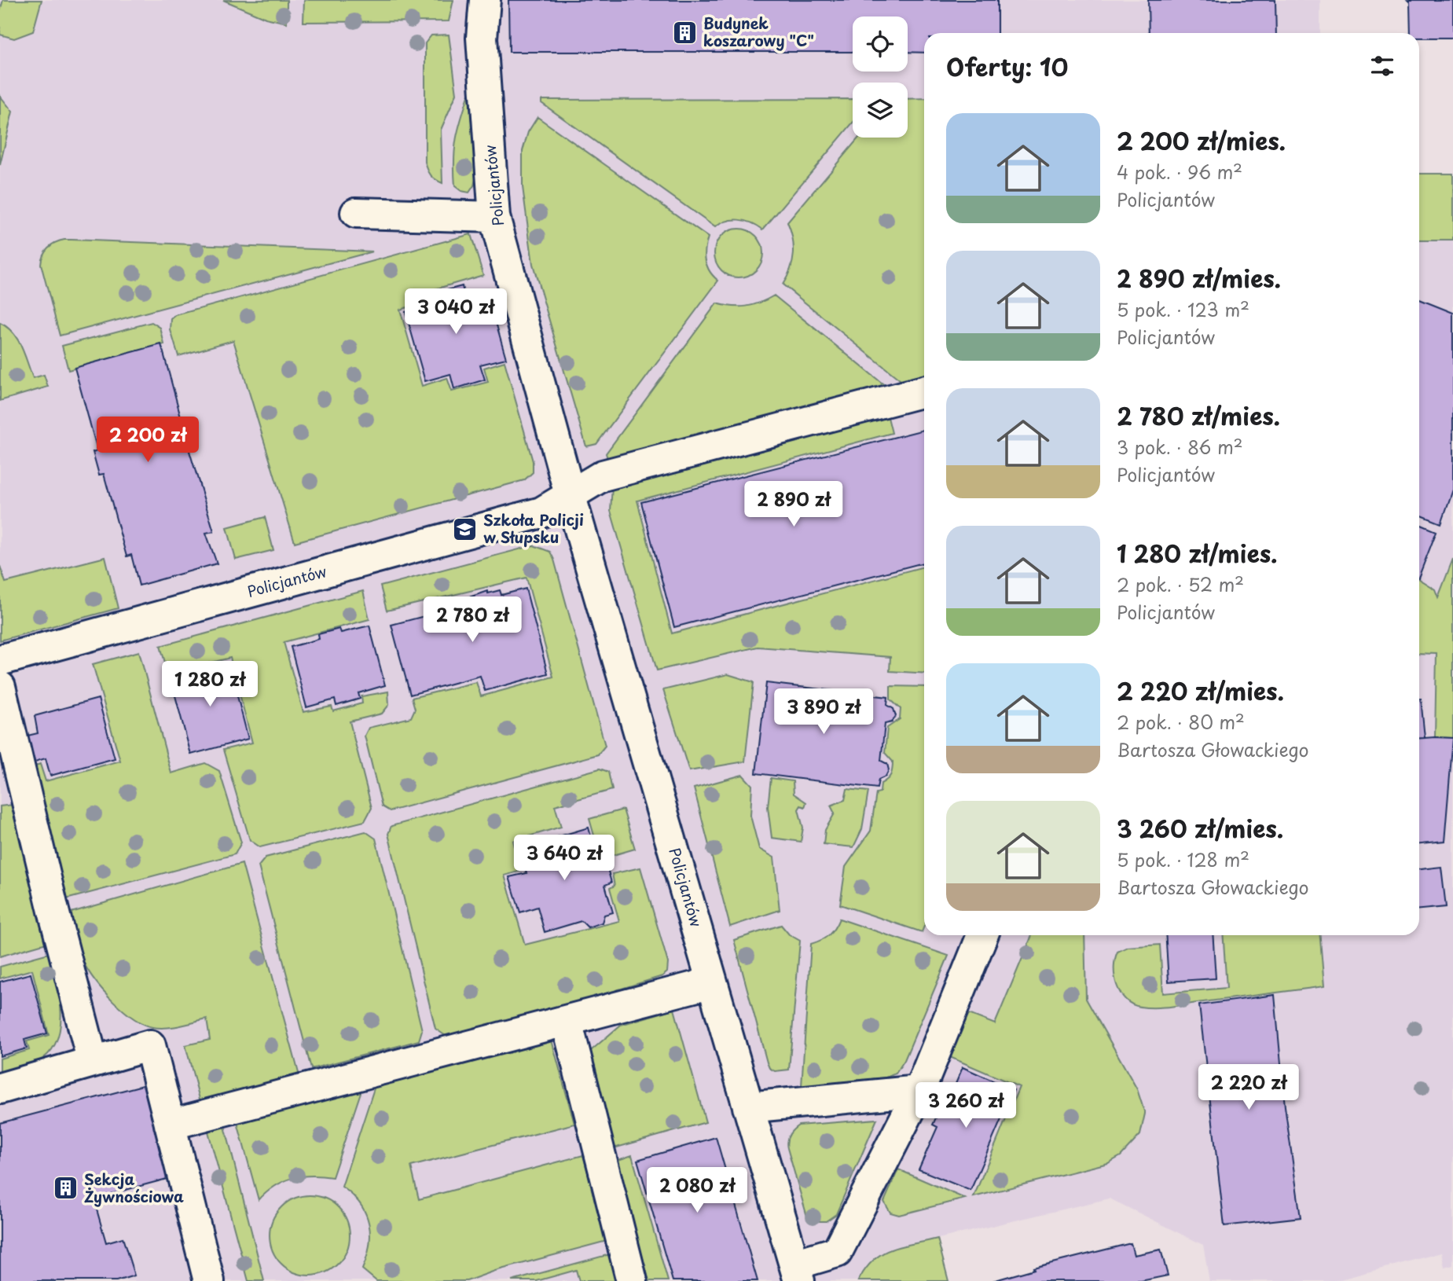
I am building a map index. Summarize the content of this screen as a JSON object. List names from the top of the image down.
{
  "streets": {
    "street": ["Policjantów"]
  },
  "places": {
    "building": ["Budynek koszarowy \"C\"", "Sekcja Żywnościowa"],
    "school or university": ["Szkoła Policji w Słupsku"]
  },
  "page": {
    "heading": "Oferty: 10",
    "list": [
      {
        "name": "2 200 zł/mies.",
        "note": "4 pok. · 96 m² · Policjantów"
      },
      {
        "name": "2 890 zł/mies.",
        "note": "5 pok. · 123 m² · Policjantów"
      },
      {
        "name": "2 780 zł/mies.",
        "note": "3 pok. · 86 m² · Policjantów"
      },
      {
        "name": "1 280 zł/mies.",
        "note": "2 pok. · 52 m² · Policjantów"
      },
      {
        "name": "2 220 zł/mies.",
        "note": "2 pok. · 80 m² · Bartosza Głowackiego"
      },
      {
        "name": "3 260 zł/mies.",
        "note": "5 pok. · 128 m² · Bartosza Głowackiego"
      }
    ],
    "price": [
      "3 040 zł",
      "2 200 zł",
      "2 890 zł",
      "2 780 zł",
      "1 280 zł",
      "3 890 zł",
      "3 640 zł",
      "2 220 zł",
      "3 260 zł",
      "2 080 zł"
    ]
  }
}
